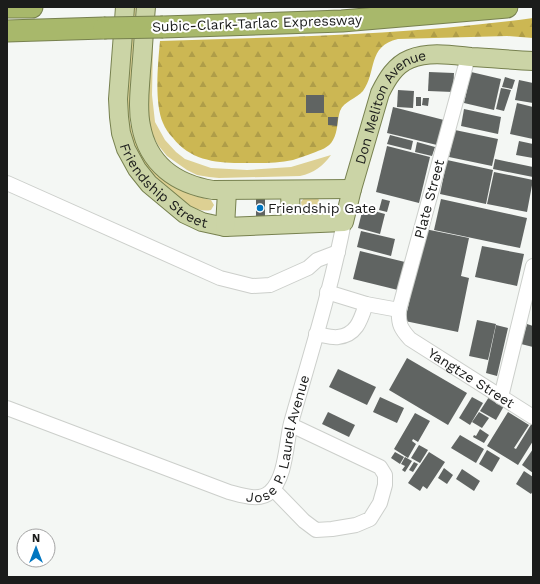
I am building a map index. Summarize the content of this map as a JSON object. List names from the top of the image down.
{
  "streets": {
    "highway": ["Subic-Clark-Tarlac Expressway"],
    "main road": ["Don Meliton Avenue", "Friendship Street"],
    "street": ["Plate Street", "Yangtze Street", "Jose P. Laurel Avenue"]
  },
  "crossings": [
    ["Don Meliton Avenue", "Friendship Street"],
    ["Don Meliton Avenue", "Plate Street"],
    ["Don Meliton Avenue", "Jose P. Laurel Avenue"],
    ["Friendship Street", "Jose P. Laurel Avenue"],
    ["Plate Street", "Yangtze Street"]
  ],
  "places": ["Friendship Gate"],
  "north": "top"
}
